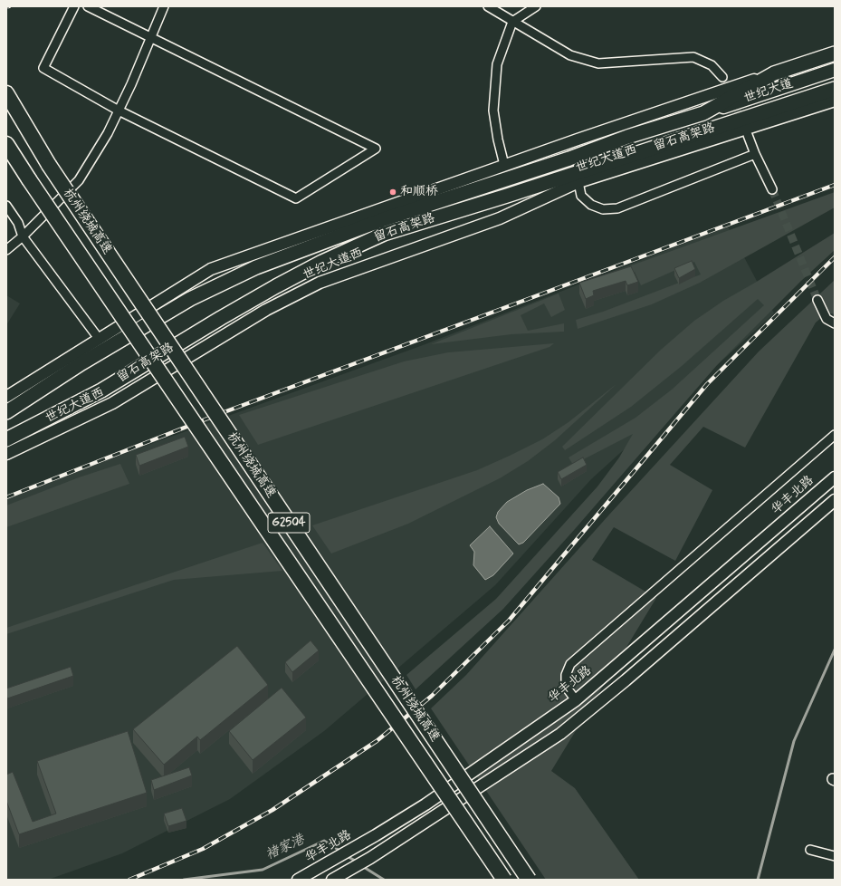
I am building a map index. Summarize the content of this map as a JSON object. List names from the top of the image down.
{
  "streets": {
    "highway": ["留石高架路", "杭州绕城高速", "G2504"],
    "main road": ["世纪大道", "世纪大道西", "华丰北路"]
  },
  "crossings": [
    ["世纪大道", "留石高架路"]
  ],
  "water": ["褚家港"],
  "places": ["和顺桥"]
}
